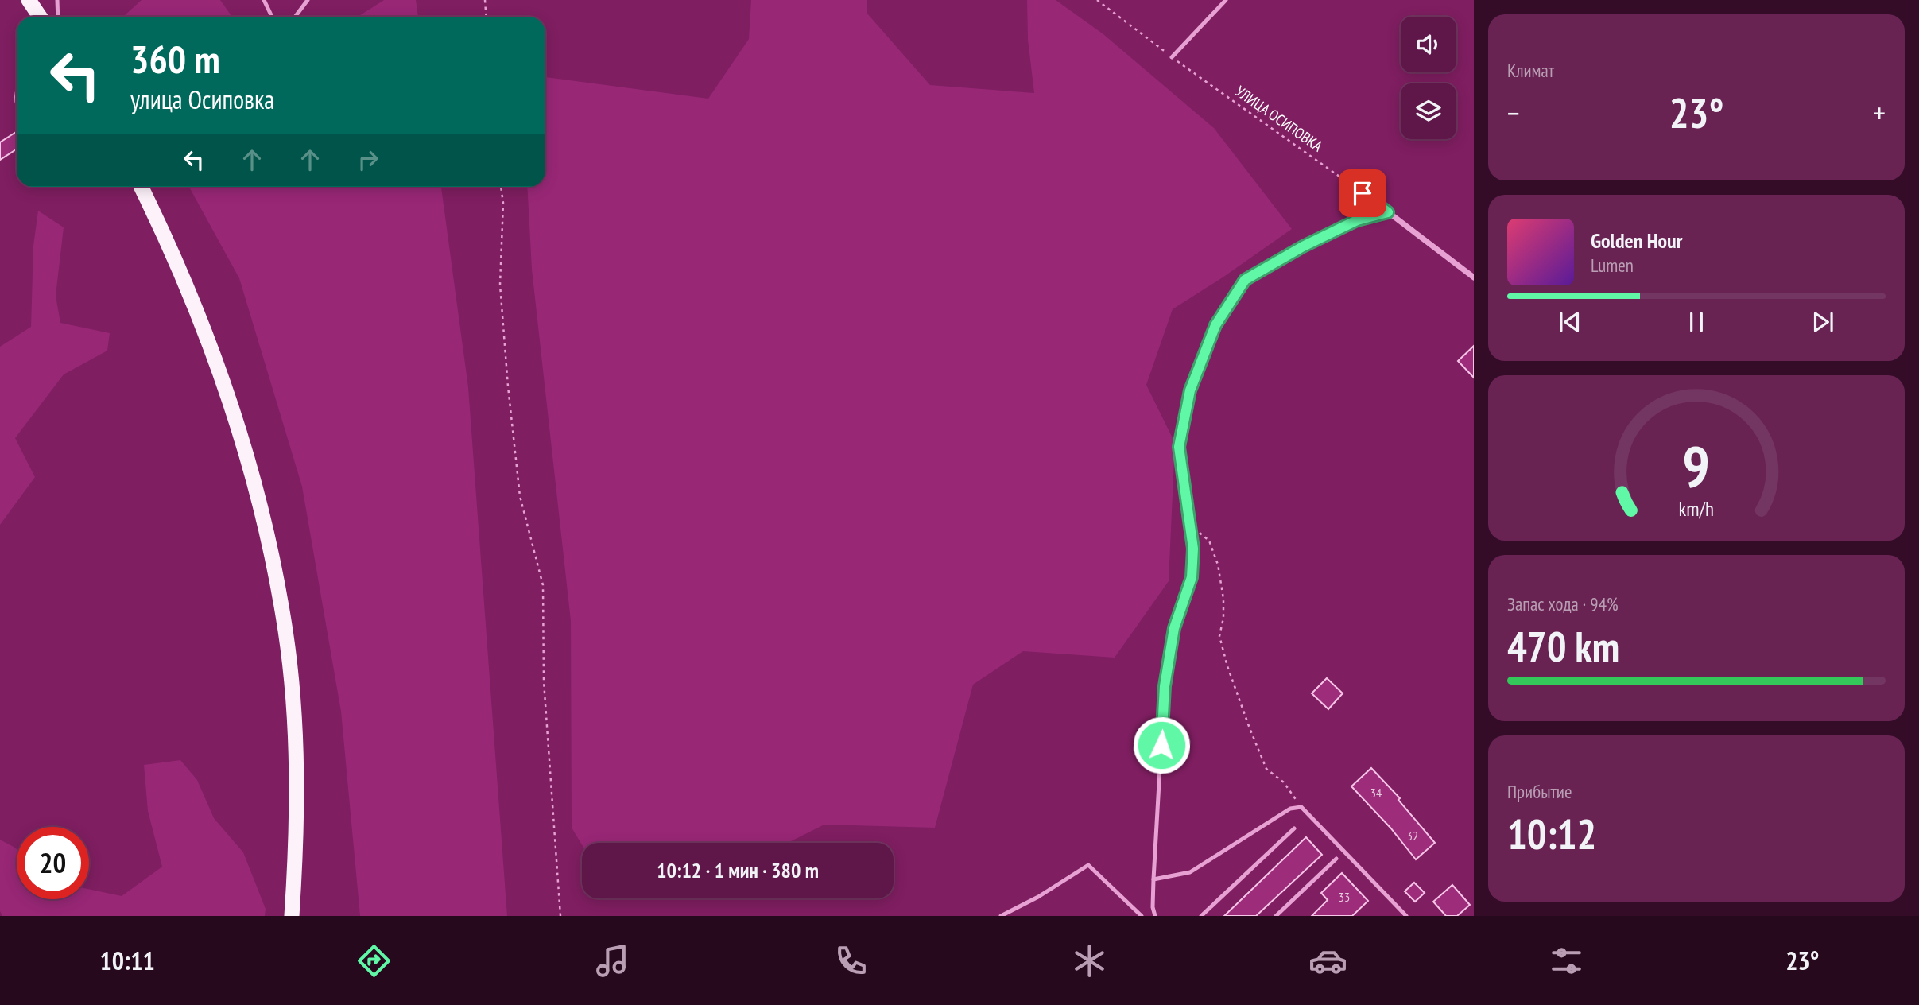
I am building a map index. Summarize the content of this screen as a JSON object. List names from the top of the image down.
{
  "streets": {
    "path": ["УЛИЦА ОСИПОВКА"]
  },
  "house_numbers": ["34", "32", "33"],
  "page": {
    "tile": [
      "Климат",
      ["Запас хода · 94%", "470 km"],
      ["Прибытие", "10:12"]
    ],
    "turn": ["360 m", "улица Осиповка"],
    "heat": ["−", "23°", "+"],
    "song": ["Golden Hour", "Lumen"],
    "limit": "20",
    "trip": "10:12 · 1 мин · 380 m",
    "tabs": ["10:11", "23°"],
    "gauge": ["9", "km/h"]
  }
}
